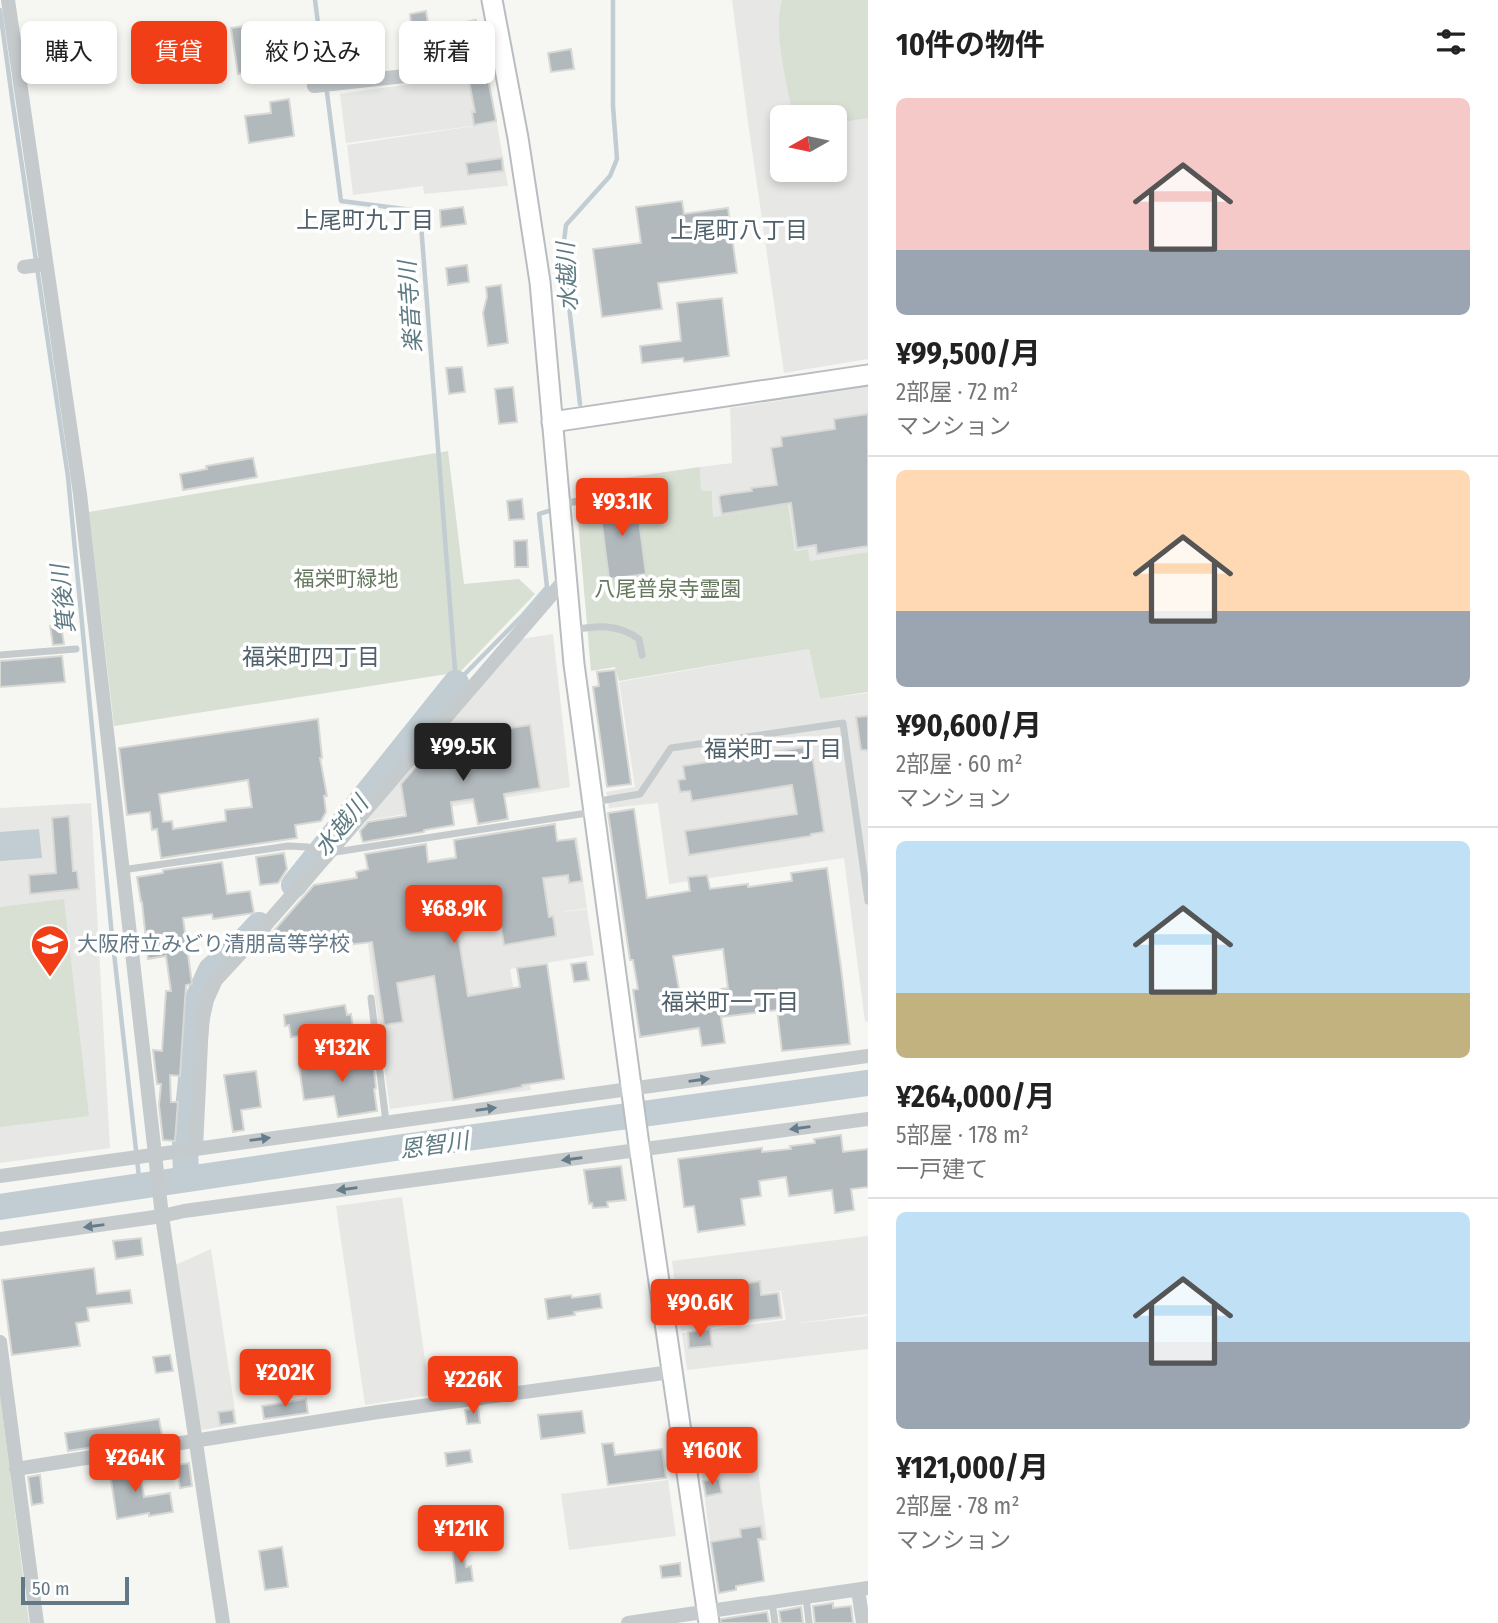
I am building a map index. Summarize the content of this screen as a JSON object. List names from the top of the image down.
{
  "districts": [
    "上尾町九丁目",
    "上尾町八丁目",
    "福栄町四丁目",
    "福栄町二丁目",
    "福栄町一丁目"
  ],
  "water": [
    "水越川",
    "楽音寺川",
    "箕後川",
    "恩智川"
  ],
  "parks": ["福栄町緑地", "八尾普泉寺霊園"],
  "places": {
    "school or university": ["大阪府立みどり清朋高等学校"]
  },
  "scale_bar": "50 m",
  "north": "left",
  "page": {
    "heading": "10件の物件",
    "chip": [
      "購入",
      "賃貸",
      "絞り込み",
      "新着"
    ],
    "list": [
      {
        "name": "¥99,500/月",
        "note": "2部屋 · 72 m² · マンション"
      },
      {
        "name": "¥90,600/月",
        "note": "2部屋 · 60 m² · マンション"
      },
      {
        "name": "¥264,000/月",
        "note": "5部屋 · 178 m² · 一戸建て"
      },
      {
        "name": "¥121,000/月",
        "note": "2部屋 · 78 m² · マンション"
      }
    ],
    "price": [
      "¥93.1K",
      "¥99.5K",
      "¥68.9K",
      "¥132K",
      "¥90.6K",
      "¥202K",
      "¥226K",
      "¥160K",
      "¥264K",
      "¥121K"
    ],
    "scale": "50 m"
  }
}
